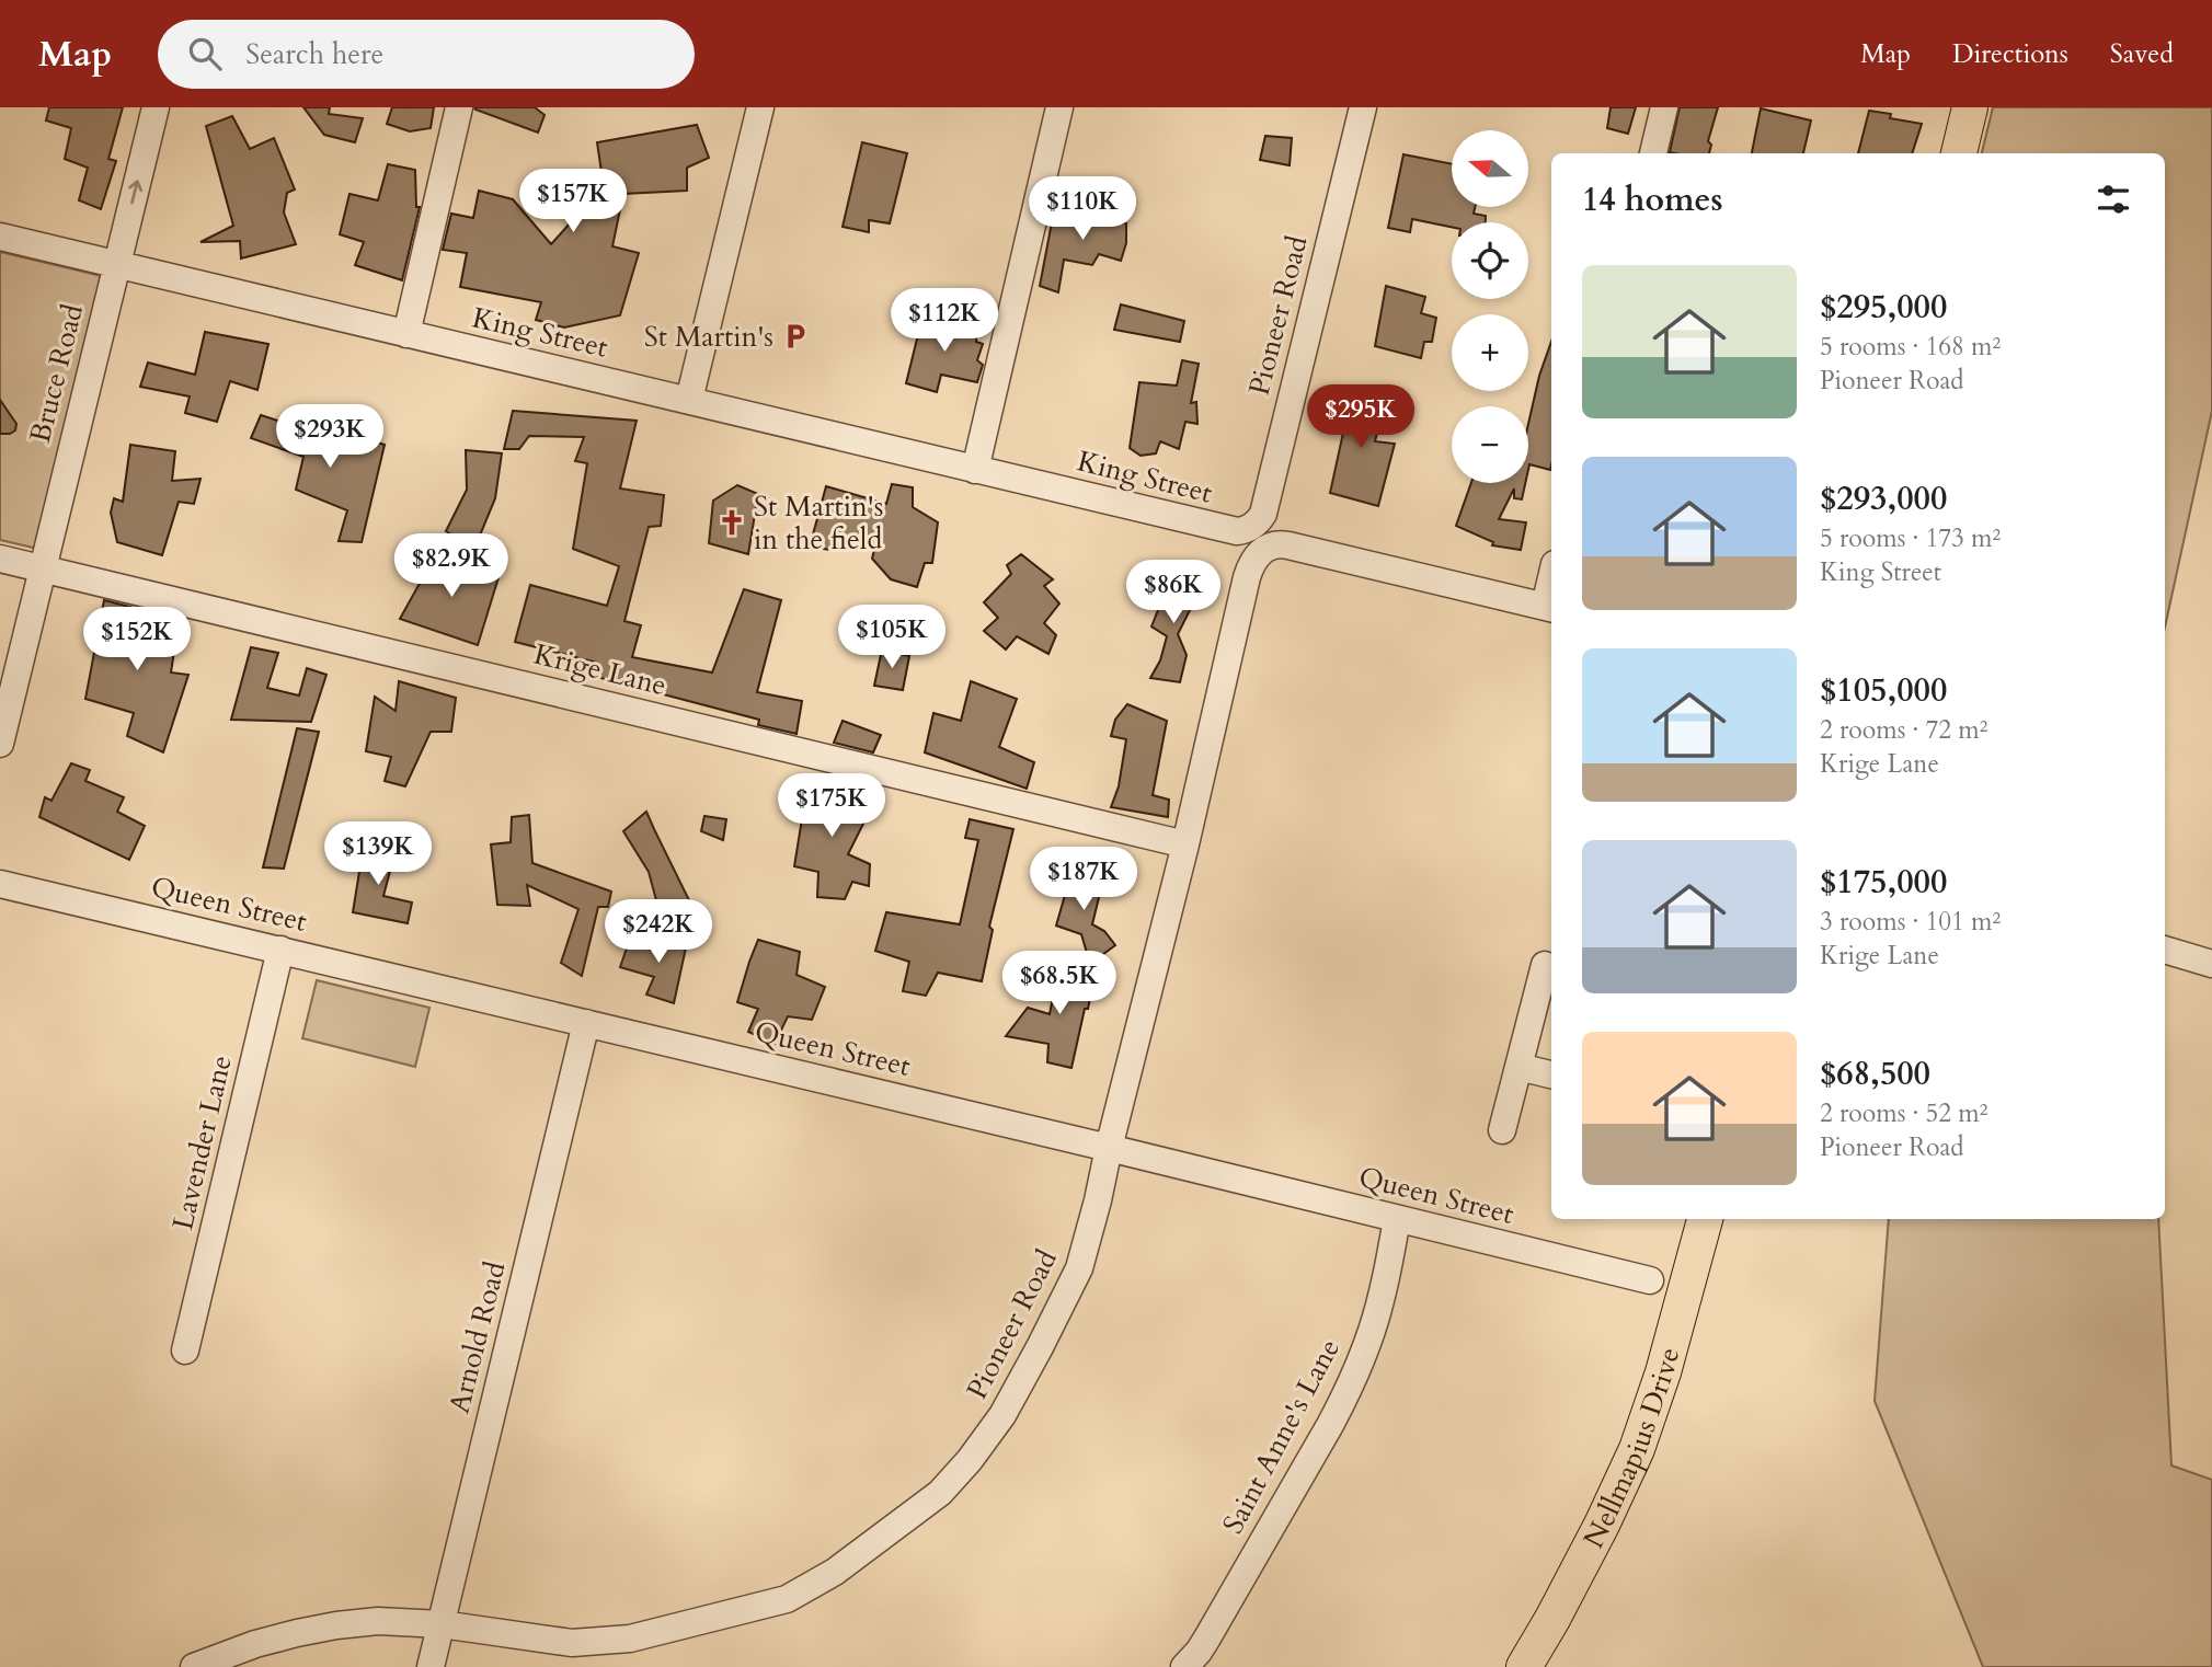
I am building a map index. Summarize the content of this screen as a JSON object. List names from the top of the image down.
{
  "streets": {
    "main road": ["Nellmapius Drive"],
    "street": [
      "Pioneer Road",
      "King Street",
      "Bruce Road",
      "Krige Lane",
      "Queen Street",
      "Lavender Lane",
      "Arnold Road",
      "Saint Anne's Lane"
    ]
  },
  "crossings": [
    ["Pioneer Road", "King Street"],
    ["Pioneer Road", "Krige Lane"],
    ["Pioneer Road", "Queen Street"],
    ["Pioneer Road", "Arnold Road"],
    ["King Street", "Bruce Road"],
    ["Bruce Road", "Krige Lane"],
    ["Queen Street", "Lavender Lane"],
    ["Queen Street", "Arnold Road"],
    ["Queen Street", "Saint Anne's Lane"]
  ],
  "places": {
    "parking": ["St Martin's"],
    "church": ["St Martin's in the field"]
  },
  "north": "left",
  "page": {
    "header": "Map",
    "search": "Search here",
    "nav": ["Map", "Directions", "Saved"],
    "map_buttons": ["+", "−"],
    "heading": "14 homes",
    "price": [
      "$157K",
      "$110K",
      "$112K",
      "$295K",
      "$293K",
      "$82.9K",
      "$86K",
      "$105K",
      "$152K",
      "$175K",
      "$139K",
      "$187K",
      "$242K",
      "$68.5K"
    ],
    "list": [
      {
        "name": "$295,000",
        "note": "5 rooms · 168 m² · Pioneer Road"
      },
      {
        "name": "$293,000",
        "note": "5 rooms · 173 m² · King Street"
      },
      {
        "name": "$105,000",
        "note": "2 rooms · 72 m² · Krige Lane"
      },
      {
        "name": "$175,000",
        "note": "3 rooms · 101 m² · Krige Lane"
      },
      {
        "name": "$68,500",
        "note": "2 rooms · 52 m² · Pioneer Road"
      }
    ]
  }
}
